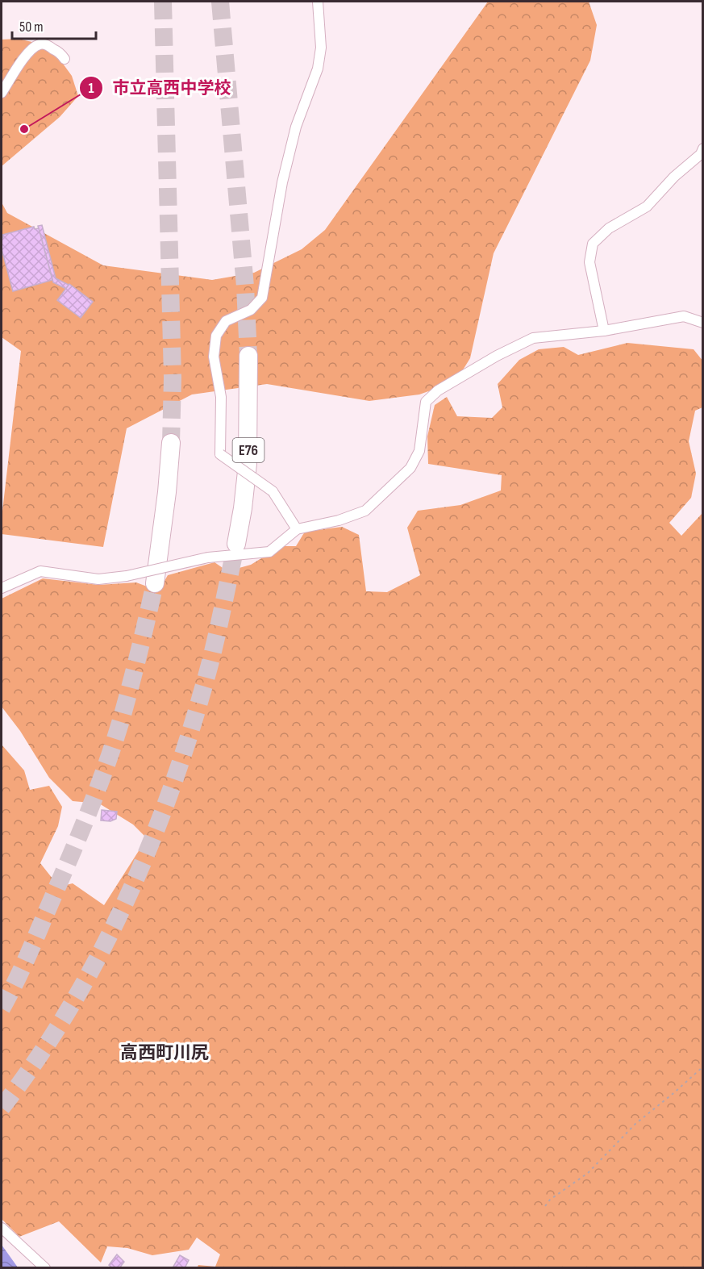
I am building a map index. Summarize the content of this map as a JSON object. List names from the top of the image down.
{
  "streets": {
    "highway": ["E76"]
  },
  "districts": ["高西町川尻"],
  "places": ["市立高西中学校"],
  "scale_bar": "50 m"
}
